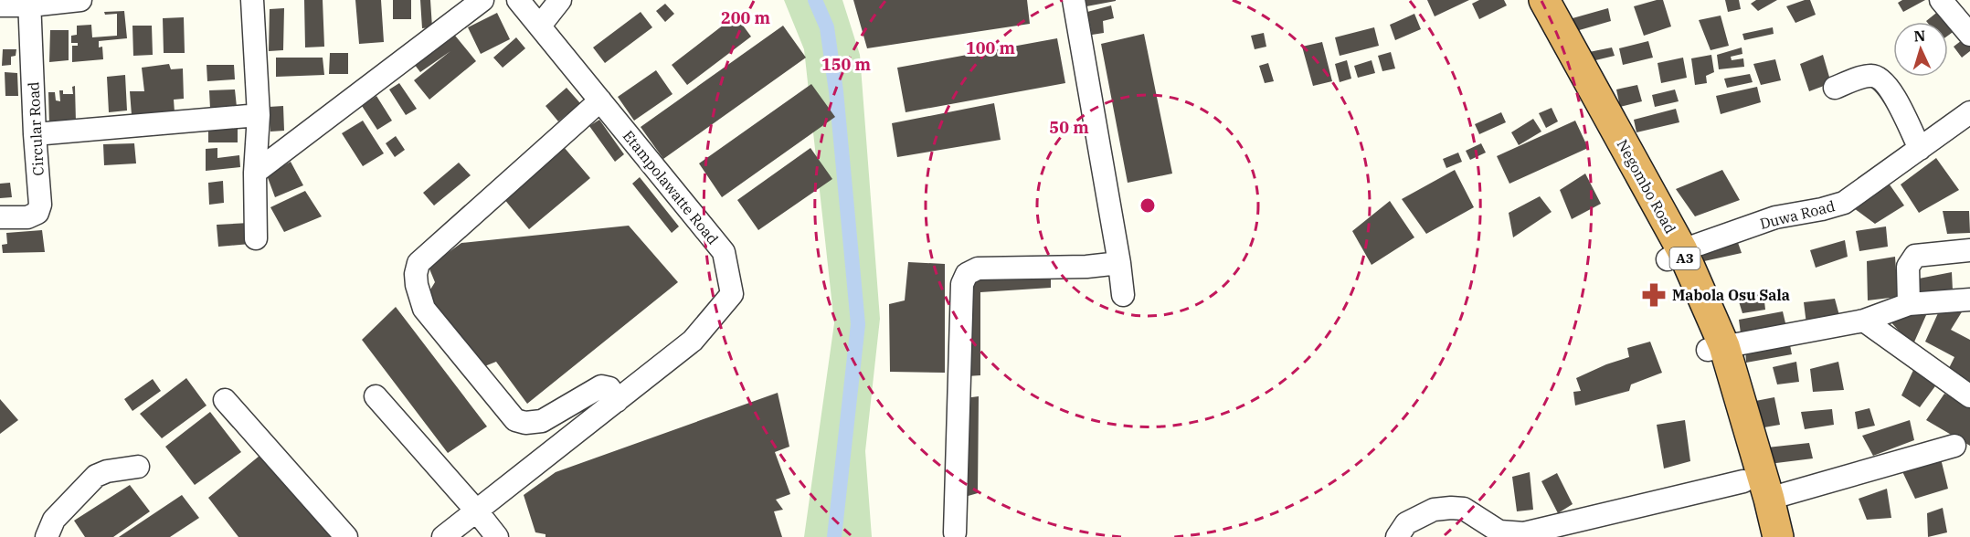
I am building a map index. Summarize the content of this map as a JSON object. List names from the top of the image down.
{
  "streets": {
    "highway": ["Negombo Road", "A3"],
    "street": ["Circular Road", "Etampolawatte Road", "Duwa Road"]
  },
  "crossings": [
    ["Negombo Road", "Duwa Road"]
  ],
  "places": {
    "pharmacy": ["Mabola Osu Sala"]
  },
  "north": "top",
  "rings": [
    "200 m",
    "100 m",
    "150 m",
    "50 m"
  ]
}
